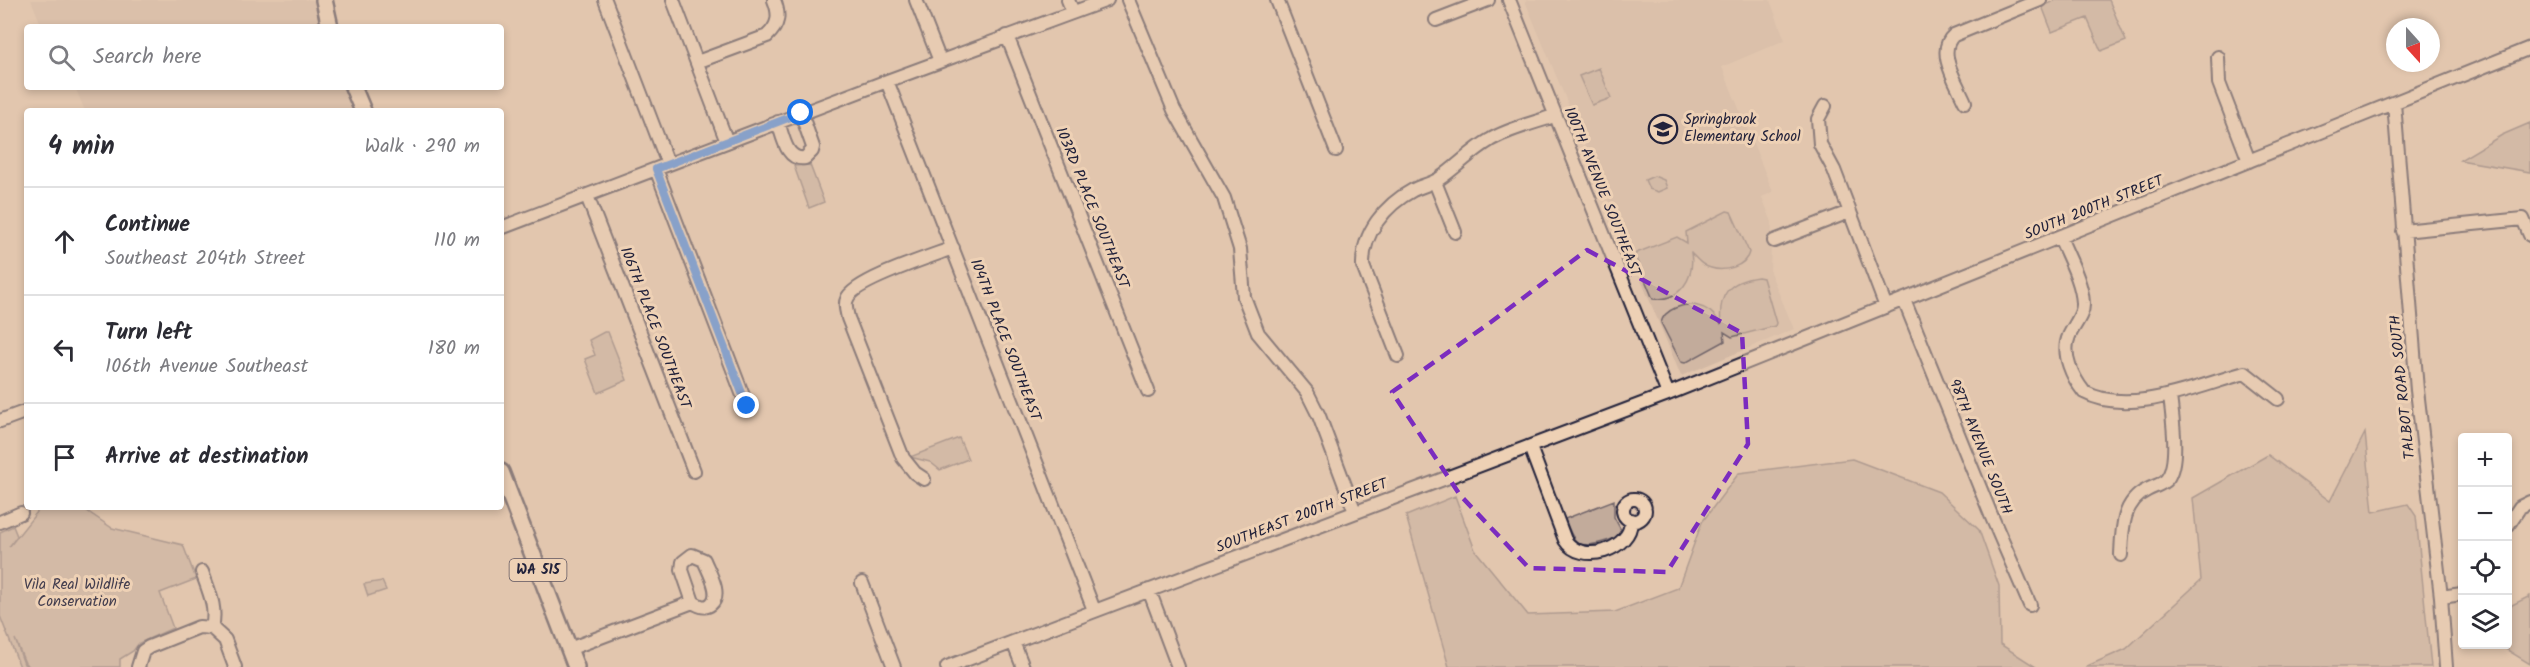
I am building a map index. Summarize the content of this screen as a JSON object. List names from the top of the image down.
{
  "streets": {
    "main road": ["WA 515"],
    "street": [
      "100TH AVENUE SOUTHEAST",
      "103RD PLACE SOUTHEAST",
      "SOUTH 200TH STREET",
      "106TH PLACE SOUTHEAST",
      "104TH PLACE SOUTHEAST",
      "TALBOT ROAD SOUTH",
      "98TH AVENUE SOUTH",
      "SOUTHEAST 200TH STREET"
    ]
  },
  "crossings": [
    ["100TH AVENUE SOUTHEAST", "SOUTH 200TH STREET"],
    ["100TH AVENUE SOUTHEAST", "SOUTHEAST 200TH STREET"],
    ["SOUTH 200TH STREET", "TALBOT ROAD SOUTH"],
    ["SOUTH 200TH STREET", "98TH AVENUE SOUTH"],
    ["SOUTH 200TH STREET", "SOUTHEAST 200TH STREET"],
    ["104TH PLACE SOUTHEAST", "SOUTHEAST 200TH STREET"]
  ],
  "parks": ["Vila Real Wildlife Conservation"],
  "places": {
    "school or university": ["Springbrook Elementary School"]
  },
  "north": "bottom",
  "page": {
    "search": "Search here",
    "heading": ["4 min", "Walk · 290 m"],
    "list": [
      ["Continue", "Southeast 204th Street", "110 m"],
      ["Turn left", "106th Avenue Southeast", "180 m"],
      "Arrive at destination"
    ],
    "map_buttons": ["+", "−"]
  }
}
